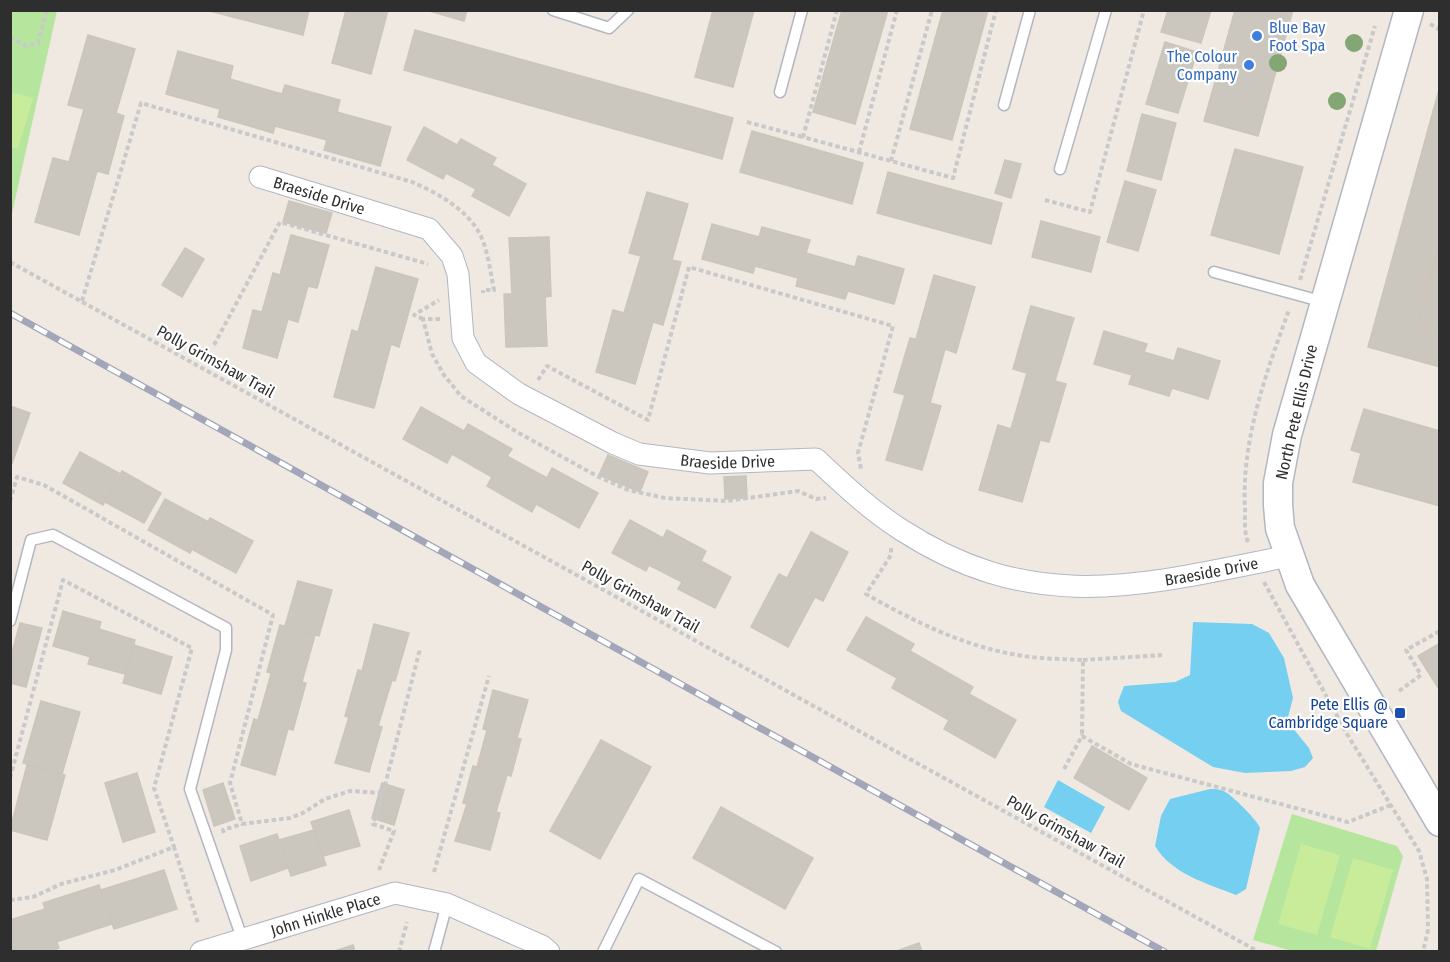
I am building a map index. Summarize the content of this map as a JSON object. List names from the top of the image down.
{
  "streets": {
    "street": ["Braeside Drive", "North Pete Ellis Drive", "John Hinkle Place"],
    "path": ["Polly Grimshaw Trail"]
  },
  "crossings": [
    ["Braeside Drive", "North Pete Ellis Drive"]
  ],
  "places": {
    "other": ["Blue Bay Foot Spa", "The Colour Company"],
    "transit": ["Pete Ellis @ Cambridge Square"]
  }
}
